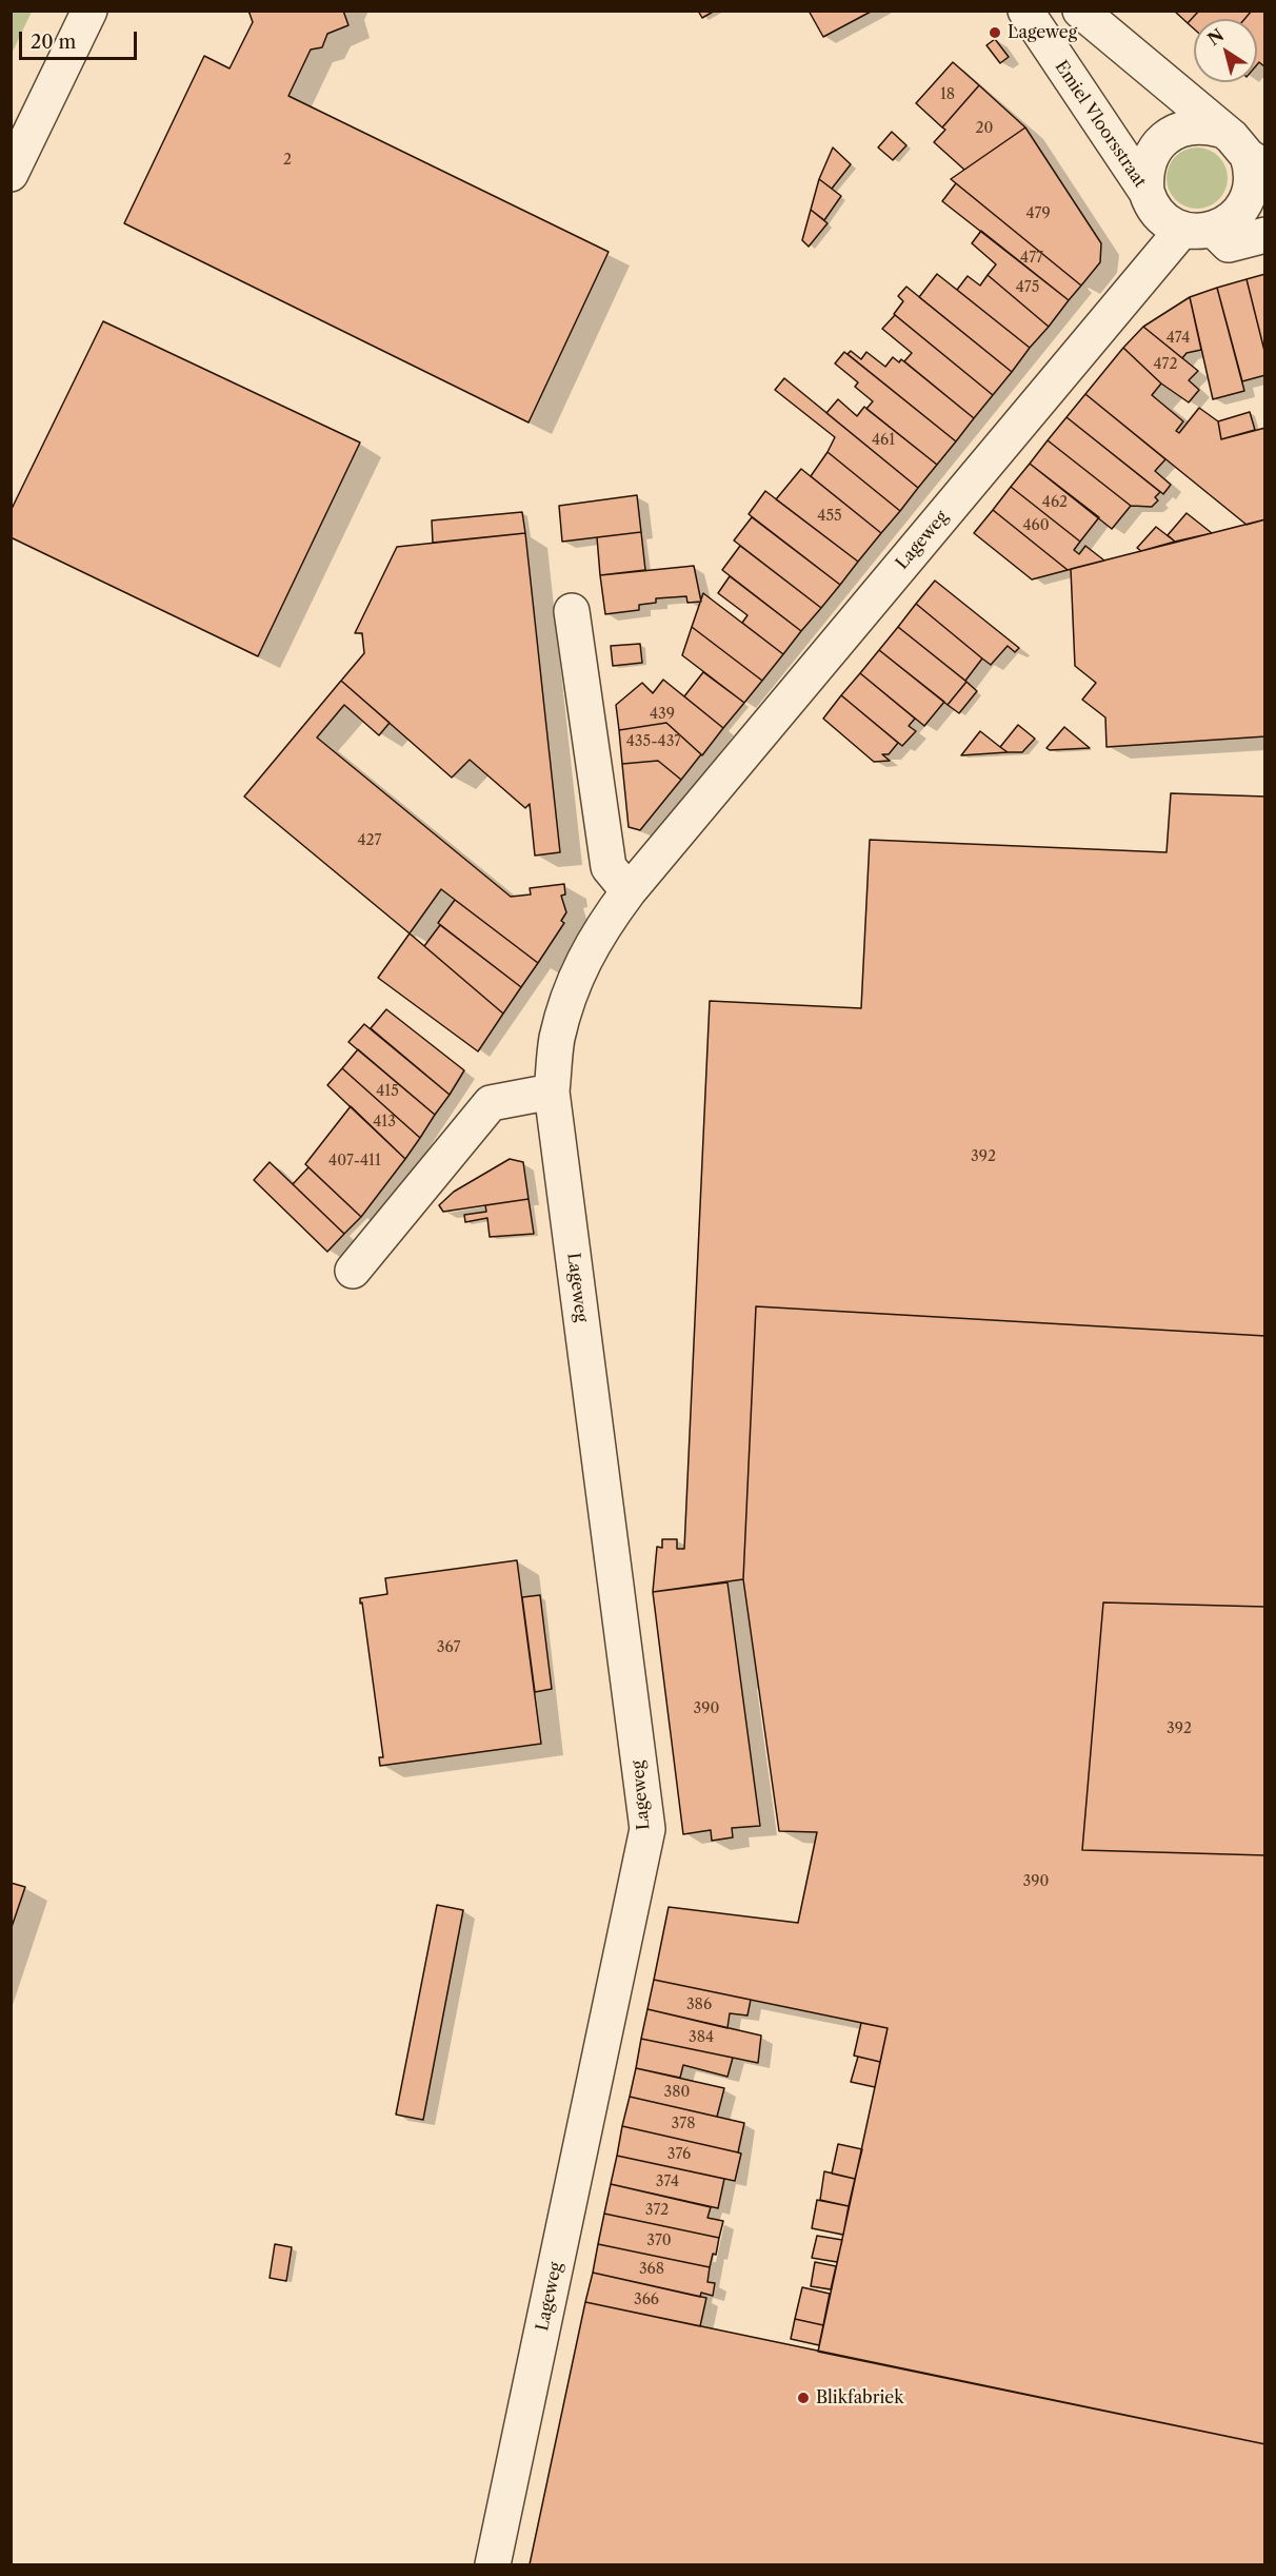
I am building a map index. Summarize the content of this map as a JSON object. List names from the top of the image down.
{
  "streets": {
    "street": ["Emiel Vloorsstraat", "Lageweg"]
  },
  "crossings": [
    ["Emiel Vloorsstraat", "Lageweg"]
  ],
  "places": ["Lageweg", "Blikfabriek"],
  "house_numbers": [
    "18",
    "20",
    "2",
    "479",
    "477",
    "475",
    "474",
    "472",
    "461",
    "462",
    "455",
    "460",
    "439",
    "435-437",
    "427",
    "415",
    "413",
    "392",
    "407-411",
    "367",
    "390",
    "392",
    "390",
    "386",
    "384",
    "380",
    "378",
    "376",
    "374",
    "372",
    "370",
    "368",
    "366"
  ],
  "scale_bar": "20 m",
  "north": "top left"
}
